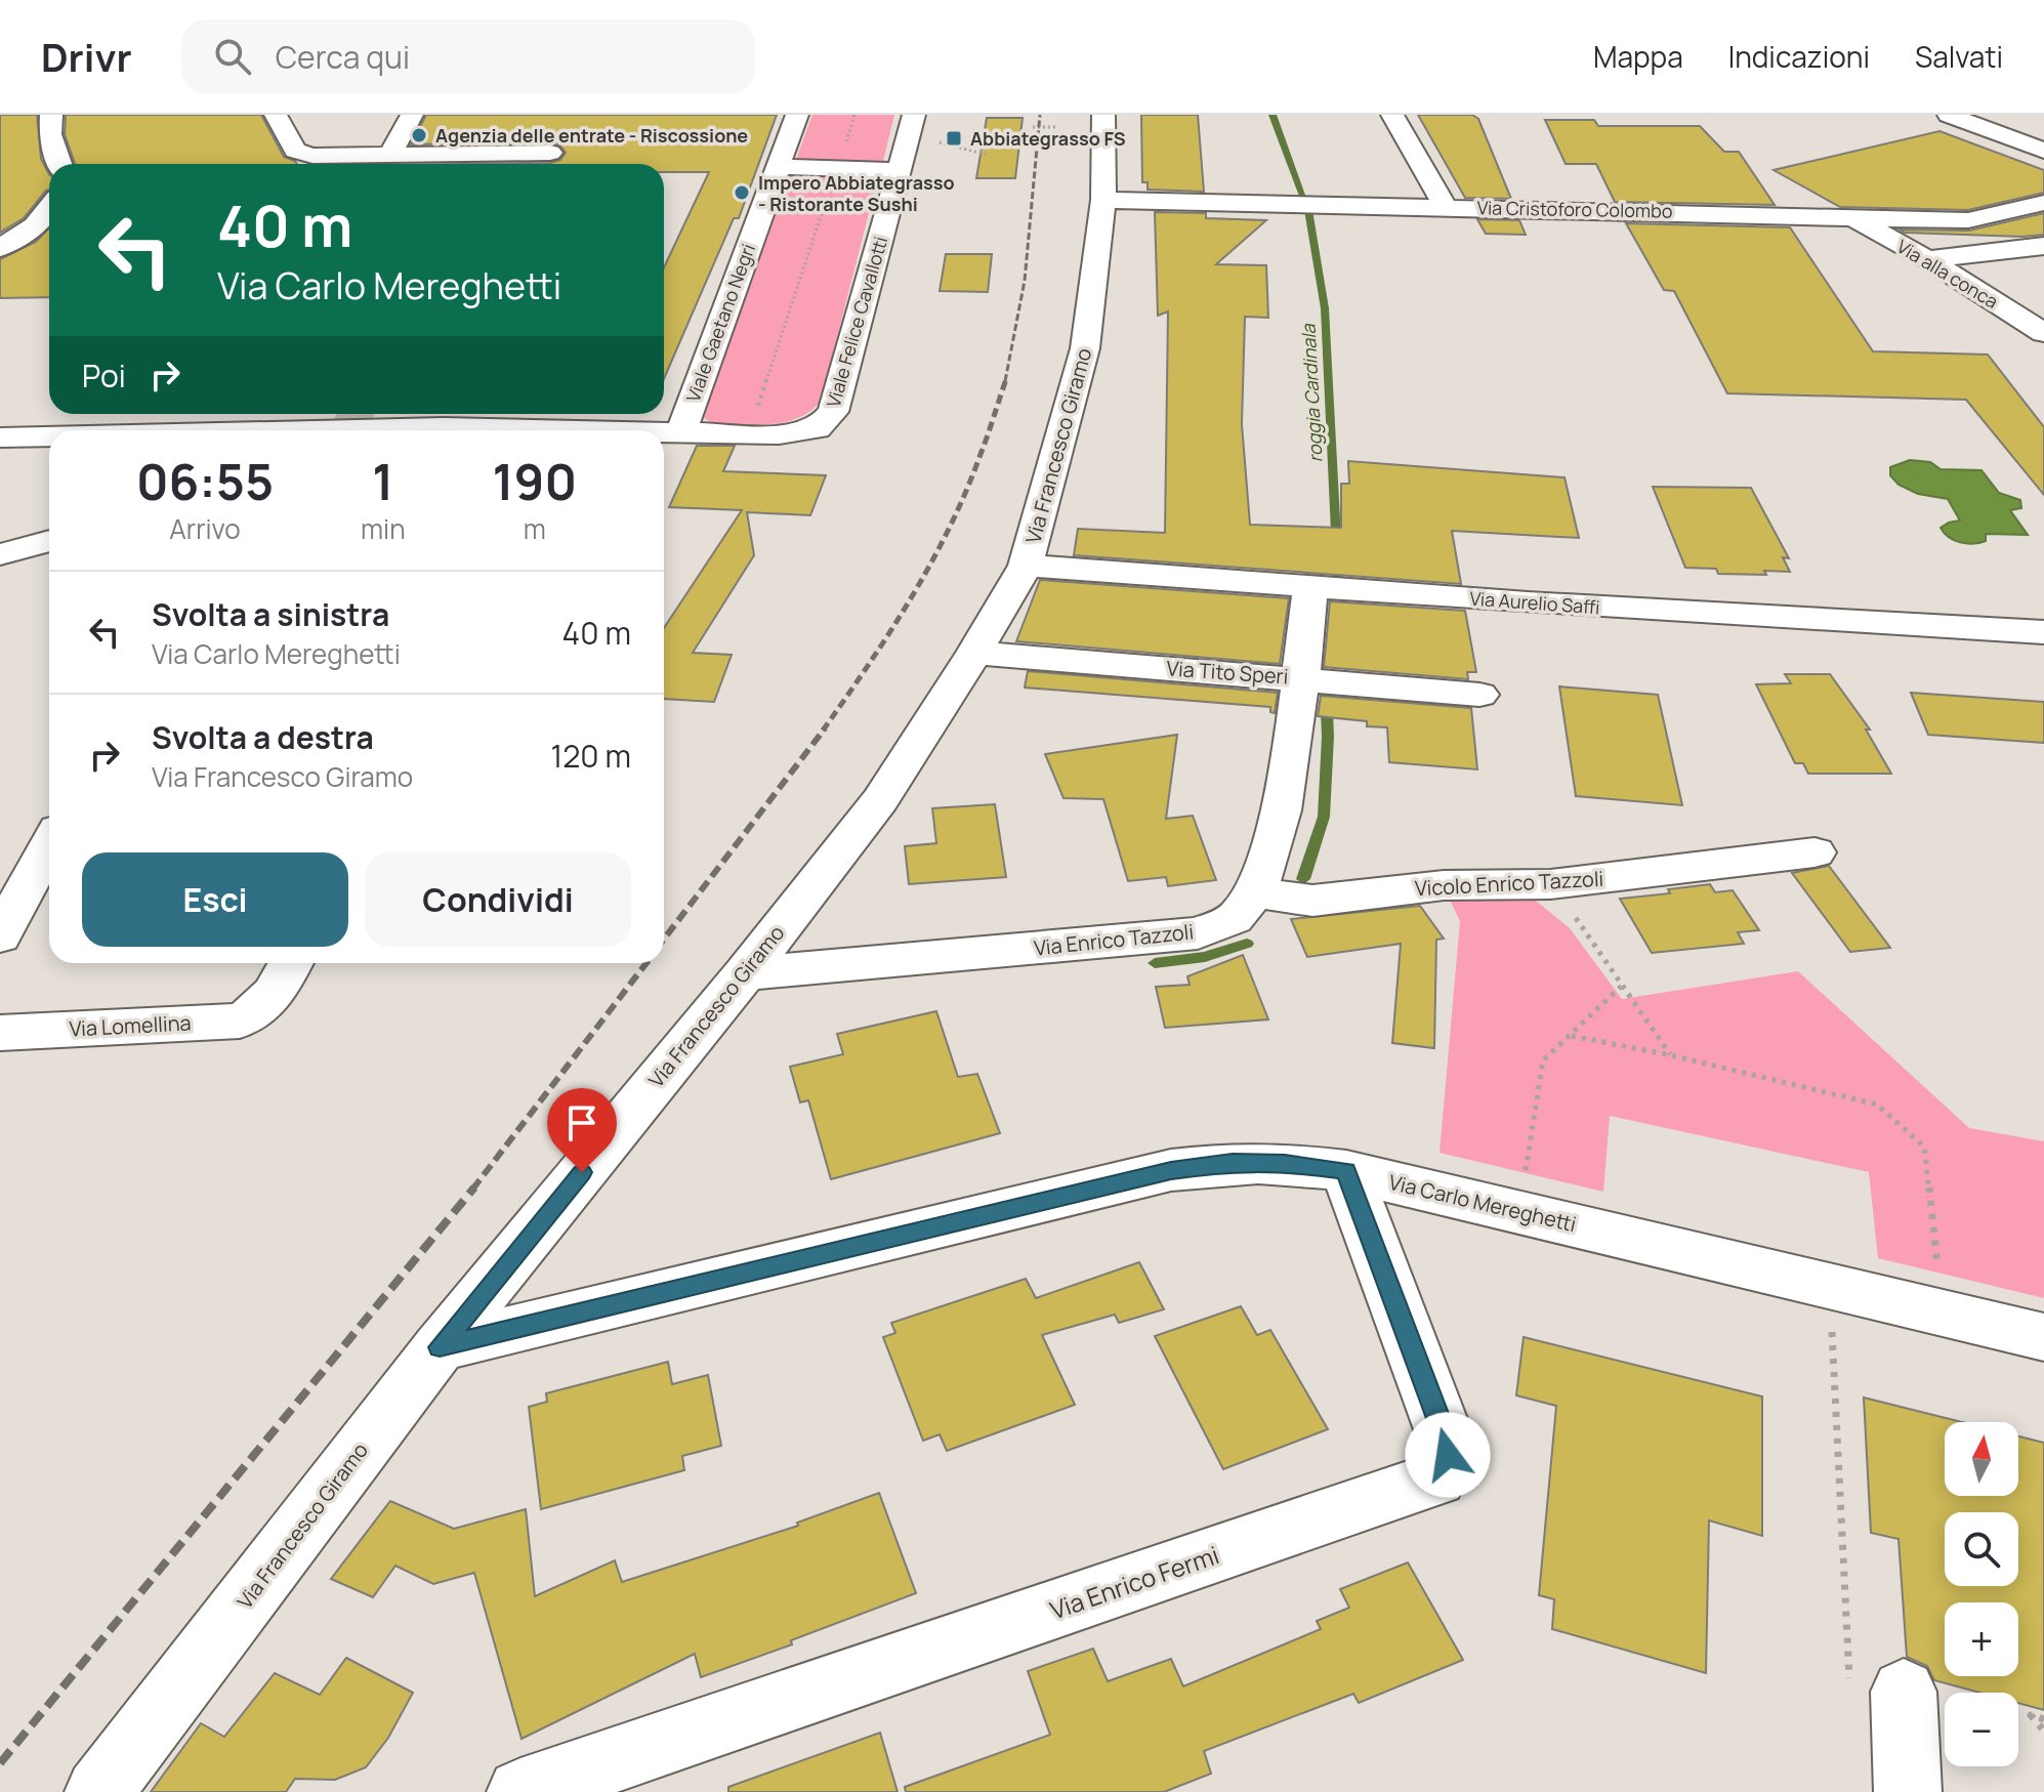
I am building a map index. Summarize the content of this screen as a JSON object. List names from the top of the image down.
{
  "streets": {
    "street": [
      "Via Cristoforo Colombo",
      "Via alla conca",
      "Viale Felice Cavallotti",
      "Viale Gaetano Negri",
      "Via Francesco Giramo",
      "Via Aurelio Saffi",
      "Via Tito Speri",
      "Vicolo Enrico Tazzoli",
      "Via Enrico Tazzoli",
      "Via Lomellina",
      "Via Carlo Mereghetti",
      "Via Enrico Fermi"
    ]
  },
  "crossings": [
    ["Via Cristoforo Colombo", "Via alla conca"],
    ["Via Cristoforo Colombo", "Via Francesco Giramo"],
    ["Via Francesco Giramo", "Via Aurelio Saffi"],
    ["Via Francesco Giramo", "Via Tito Speri"],
    ["Via Francesco Giramo", "Via Enrico Tazzoli"],
    ["Via Francesco Giramo", "Via Carlo Mereghetti"],
    ["Via Aurelio Saffi", "Via Enrico Tazzoli"],
    ["Via Tito Speri", "Via Enrico Tazzoli"],
    ["Vicolo Enrico Tazzoli", "Via Enrico Tazzoli"],
    ["Via Carlo Mereghetti", "Via Enrico Fermi"]
  ],
  "water": ["roggia Cardinala"],
  "places": {
    "other": ["Agenzia delle entrate - Riscossione", "Impero Abbiategrasso - Ristorante Sushi"],
    "transit": ["Abbiategrasso FS"]
  },
  "north": "top",
  "page": {
    "header": "Drivr",
    "search": "Cerca qui",
    "nav": ["Mappa", "Indicazioni", "Salvati"],
    "turn": ["40 m", "Via Carlo Mereghetti"],
    "then": "Poi",
    "eta": [
      "06:55",
      "Arrivo",
      "1",
      "min",
      "190",
      "m"
    ],
    "list": [
      {
        "name": "Svolta a sinistra",
        "note": "Via Carlo Mereghetti",
        "value": "40 m"
      },
      {
        "name": "Svolta a destra",
        "note": "Via Francesco Giramo",
        "value": "120 m"
      }
    ],
    "buttons": ["Esci", "Condividi"],
    "map_buttons": ["+", "−"]
  }
}
